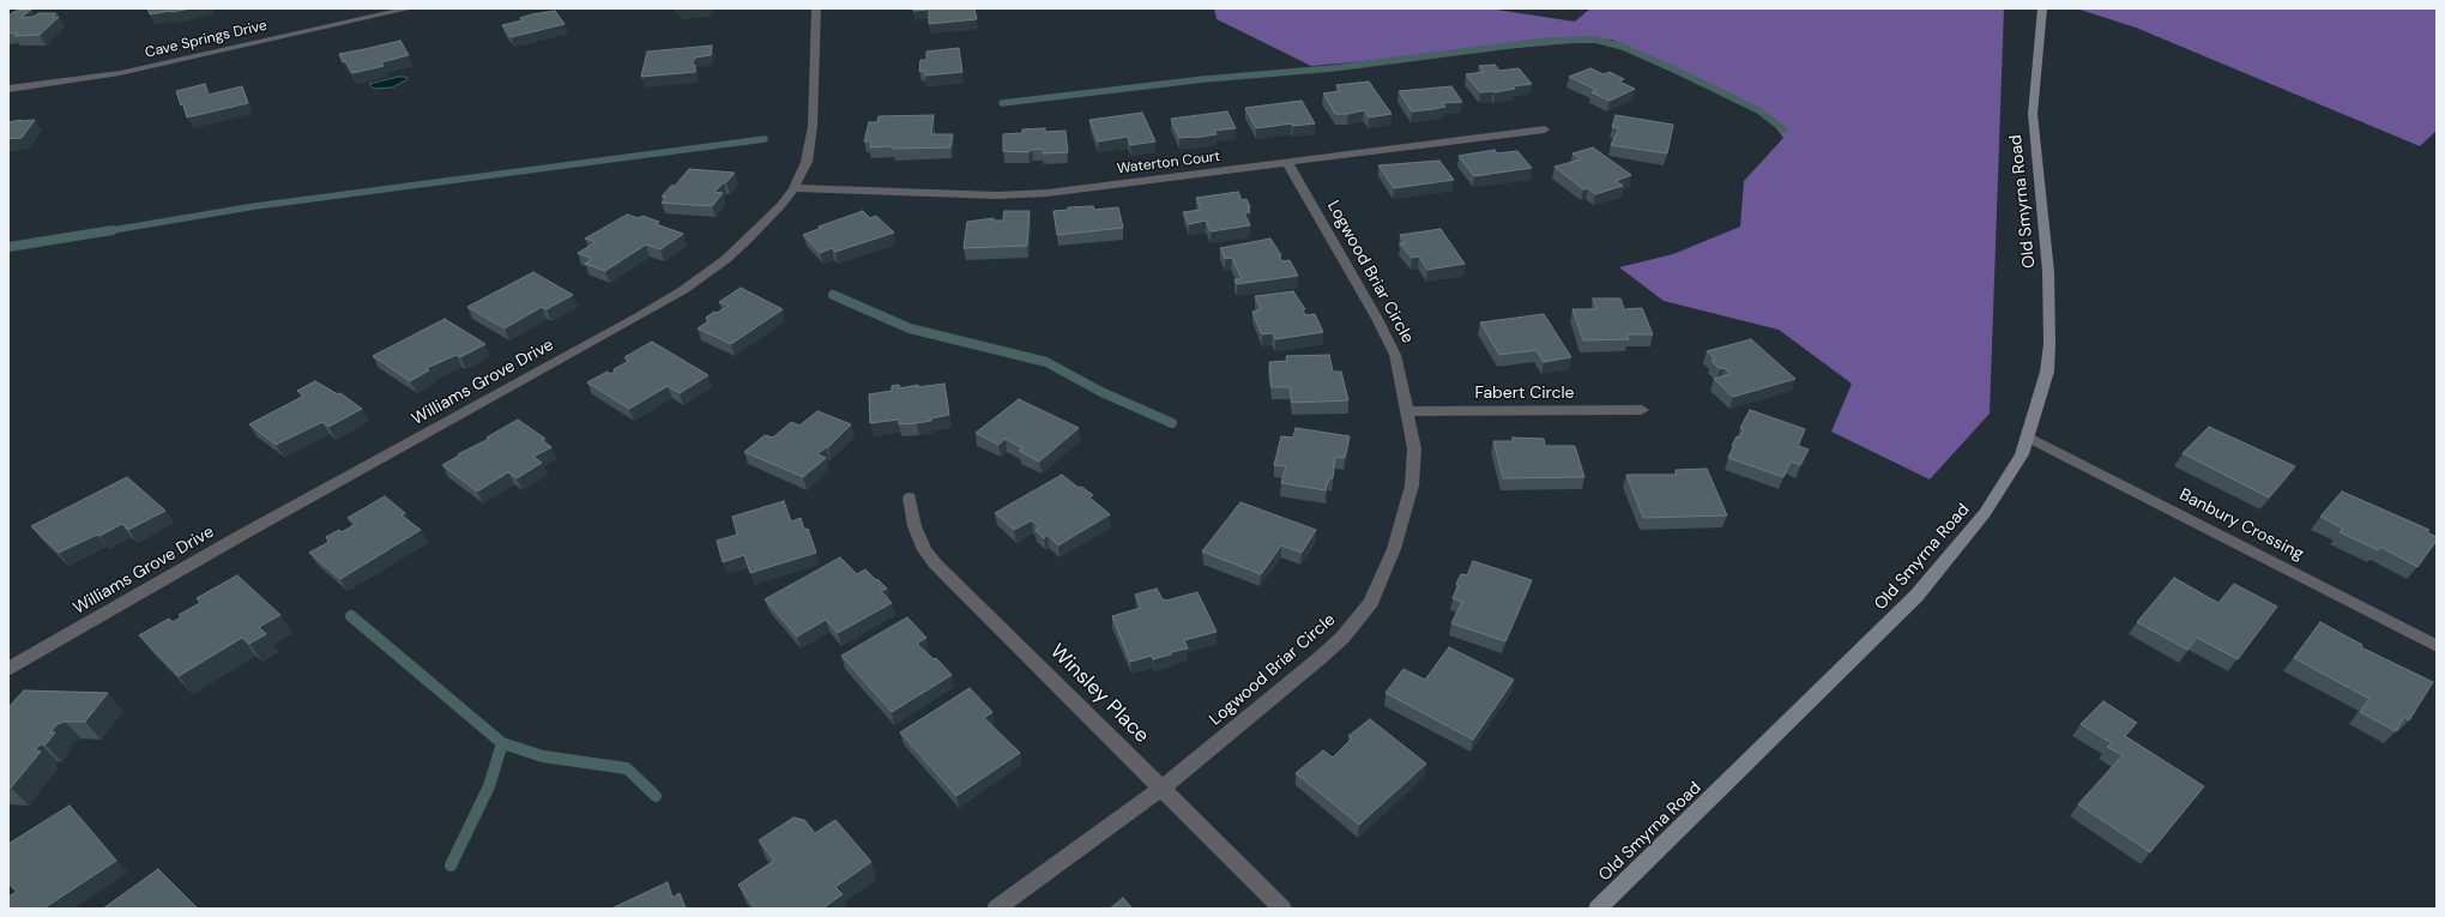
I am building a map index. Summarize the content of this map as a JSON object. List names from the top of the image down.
{
  "streets": {
    "street": [
      "Cave Springs Drive",
      "Waterton Court",
      "Old Smyrna Road",
      "Logwood Briar Circle",
      "Williams Grove Drive",
      "Fabert Circle",
      "Banbury Crossing",
      "Winsley Place"
    ]
  },
  "crossings": [
    ["Waterton Court", "Logwood Briar Circle"],
    ["Waterton Court", "Williams Grove Drive"],
    ["Old Smyrna Road", "Banbury Crossing"],
    ["Logwood Briar Circle", "Fabert Circle"],
    ["Logwood Briar Circle", "Winsley Place"]
  ]
}
